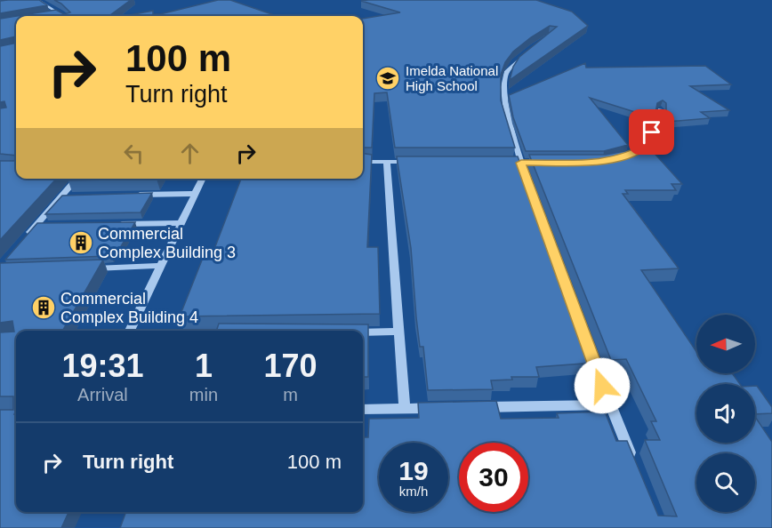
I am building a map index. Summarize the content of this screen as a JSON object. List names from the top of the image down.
{
  "places": {
    "school or university": ["Imelda National High School"],
    "building": ["Commercial Complex Building 3", "Commercial Complex Building 4"]
  },
  "north": "left",
  "page": {
    "turn": ["100 m", "Turn right"],
    "eta": [
      "19:31",
      "Arrival",
      "1",
      "min",
      "170",
      "m"
    ],
    "list": [
      {
        "name": "Turn right",
        "value": "100 m"
      }
    ],
    "speed": "19 km/h",
    "limit": "30"
  }
}
